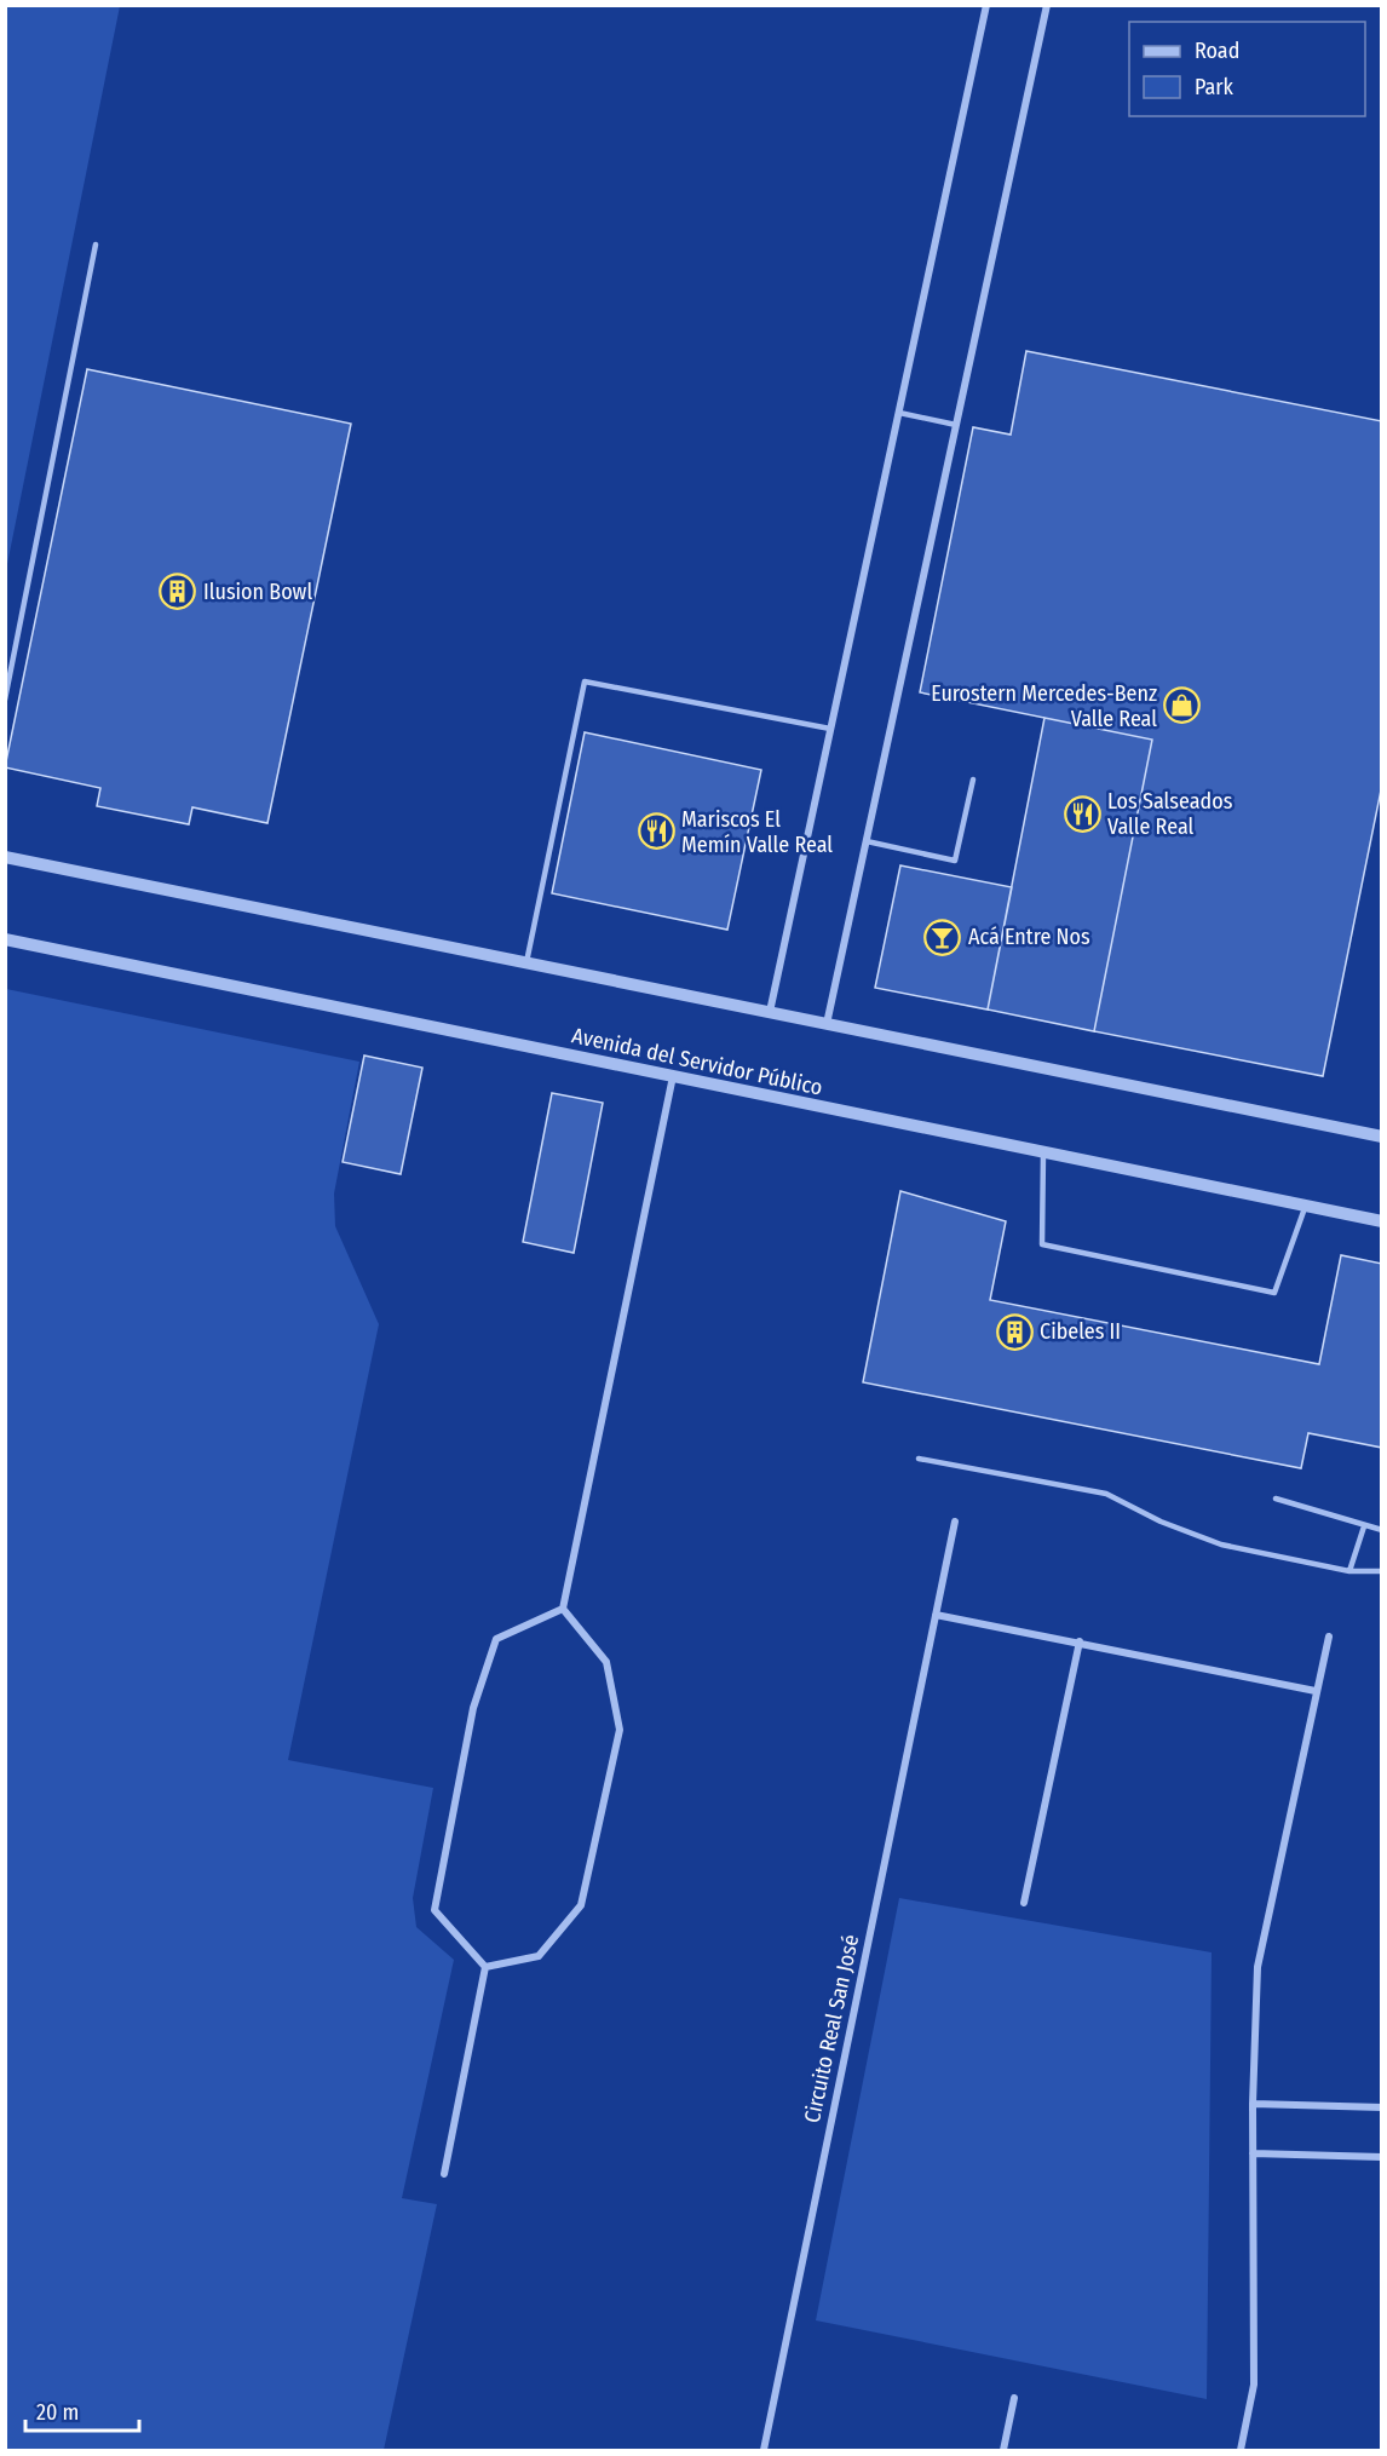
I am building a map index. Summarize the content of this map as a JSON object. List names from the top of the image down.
{
  "streets": {
    "street": ["Avenida del Servidor Público", "Circuito Real San José"]
  },
  "places": {
    "building": ["Ilusion Bowl", "Cibeles II"],
    "shop": ["Eurostern Mercedes-Benz Valle Real"],
    "restaurant": ["Los Salseados Valle Real", "Mariscos El Memín Valle Real"],
    "bar": ["Acá Entre Nos"]
  },
  "legend": ["Road", "Park"],
  "scale_bar": "20 m"
}
